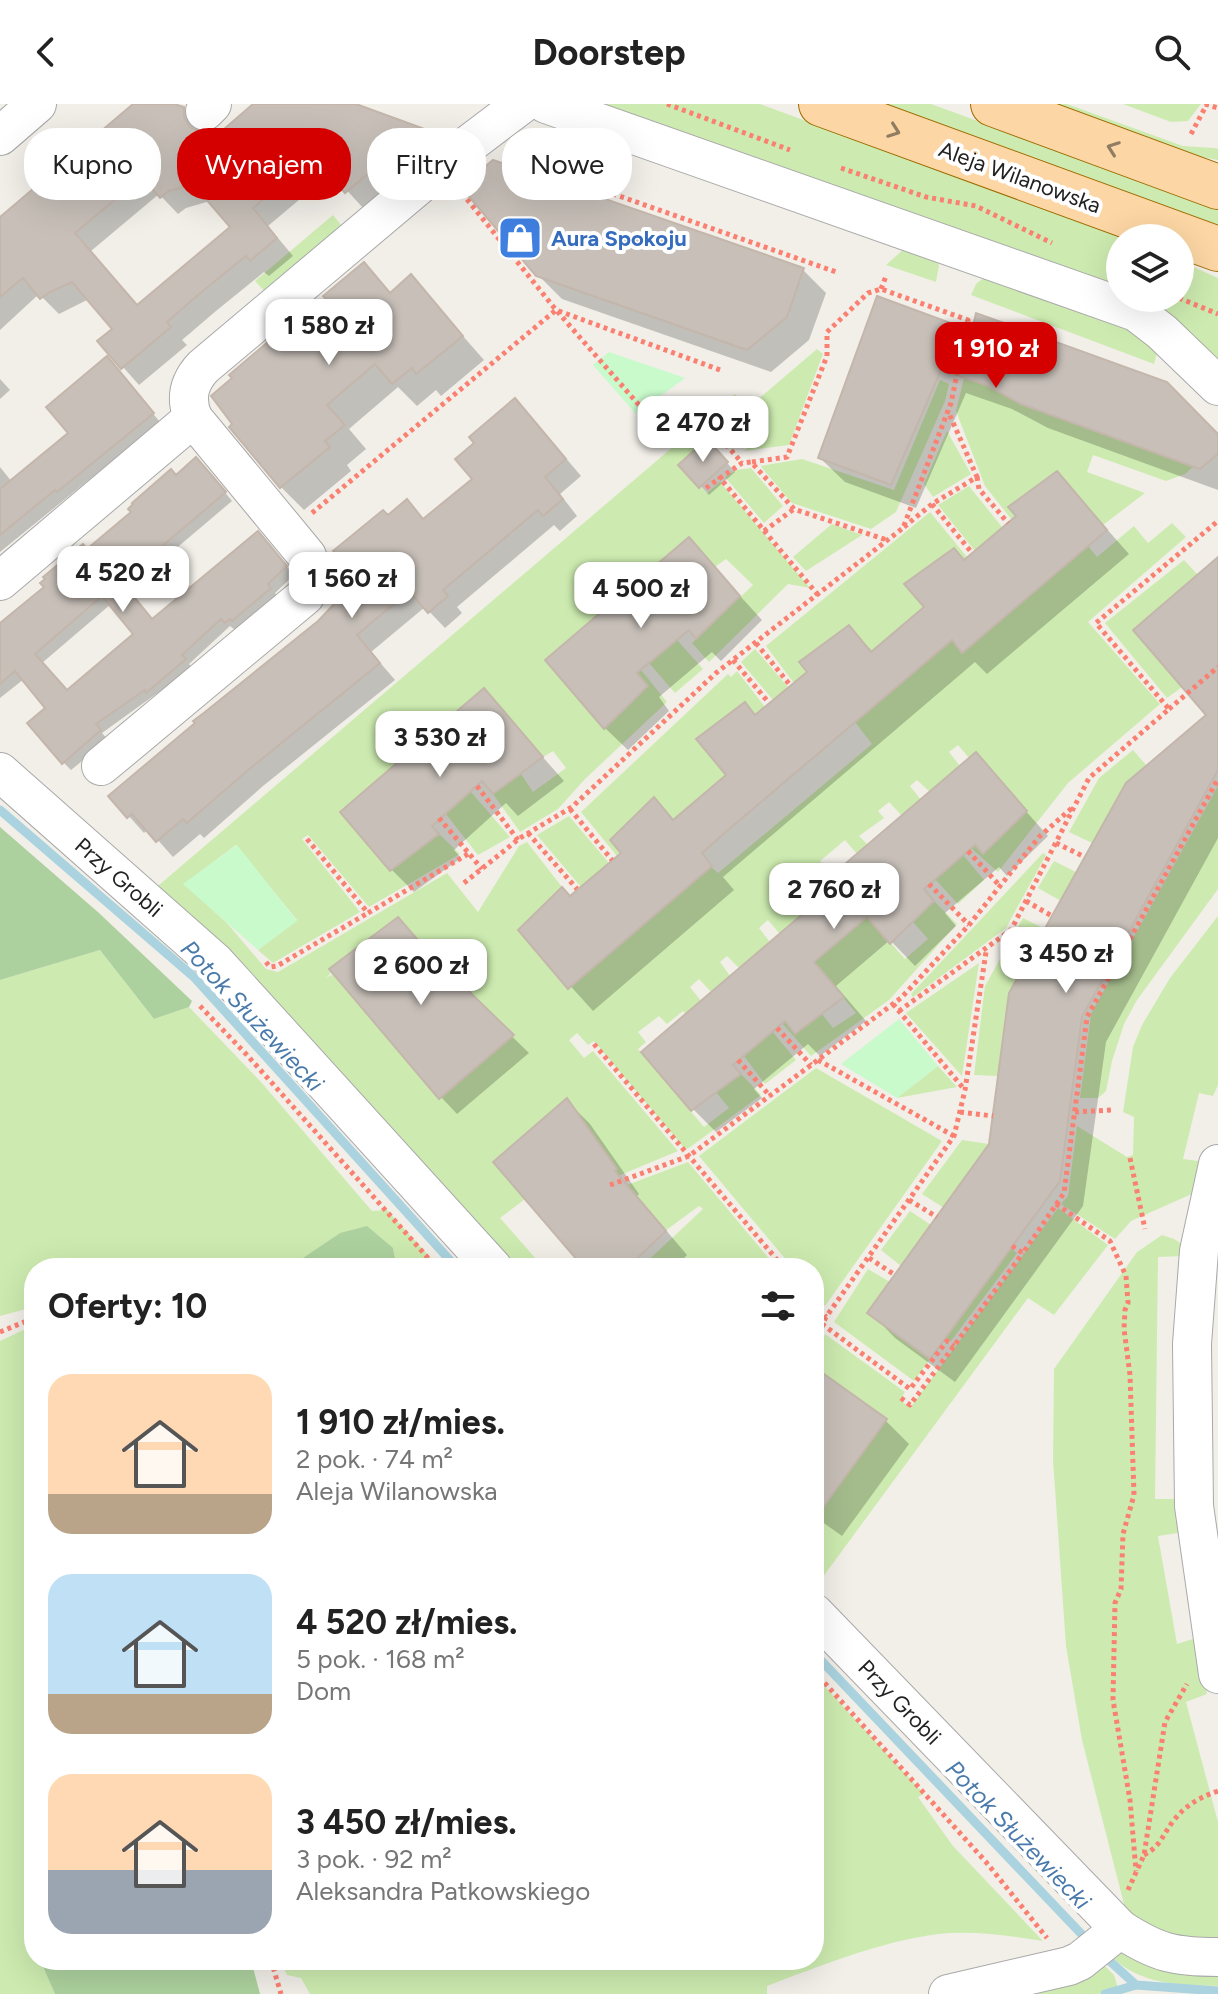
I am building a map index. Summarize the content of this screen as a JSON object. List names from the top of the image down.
{
  "streets": {
    "main road": ["Aleja Wilanowska"],
    "street": ["Przy Grobli"]
  },
  "water": ["Potok Służewiecki"],
  "places": {
    "shop": ["Aura Spokoju"]
  },
  "page": {
    "header": "Doorstep",
    "chip": [
      "Kupno",
      "Wynajem",
      "Filtry",
      "Nowe"
    ],
    "price": [
      "1 580 zł",
      "1 910 zł",
      "2 470 zł",
      "4 520 zł",
      "1 560 zł",
      "4 500 zł",
      "3 530 zł",
      "2 760 zł",
      "3 450 zł",
      "2 600 zł"
    ],
    "heading": "Oferty: 10",
    "list": [
      {
        "name": "1 910 zł/mies.",
        "note": "2 pok. · 74 m² · Aleja Wilanowska"
      },
      {
        "name": "4 520 zł/mies.",
        "note": "5 pok. · 168 m² · Dom"
      },
      {
        "name": "3 450 zł/mies.",
        "note": "3 pok. · 92 m² · Aleksandra Patkowskiego"
      }
    ]
  }
}
